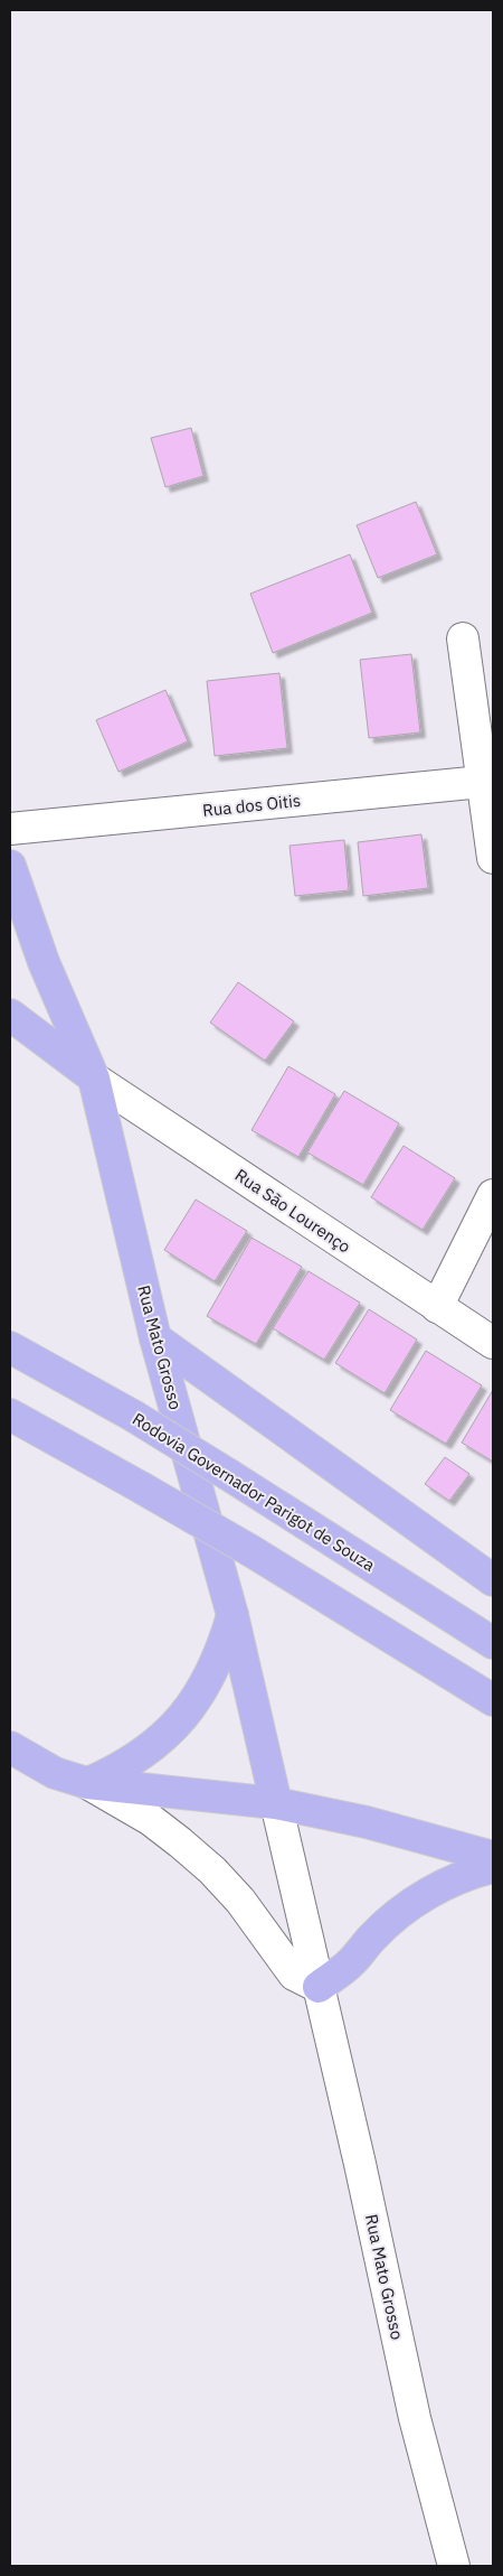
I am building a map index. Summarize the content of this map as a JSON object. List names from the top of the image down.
{
  "streets": {
    "main road": ["Rua Mato Grosso", "Rodovia Governador Parigot de Souza"],
    "street": ["Rua dos Oitis", "Rua São Lourenço"]
  },
  "crossings": [
    ["Rua São Lourenço", "Rua Mato Grosso"]
  ]
}
